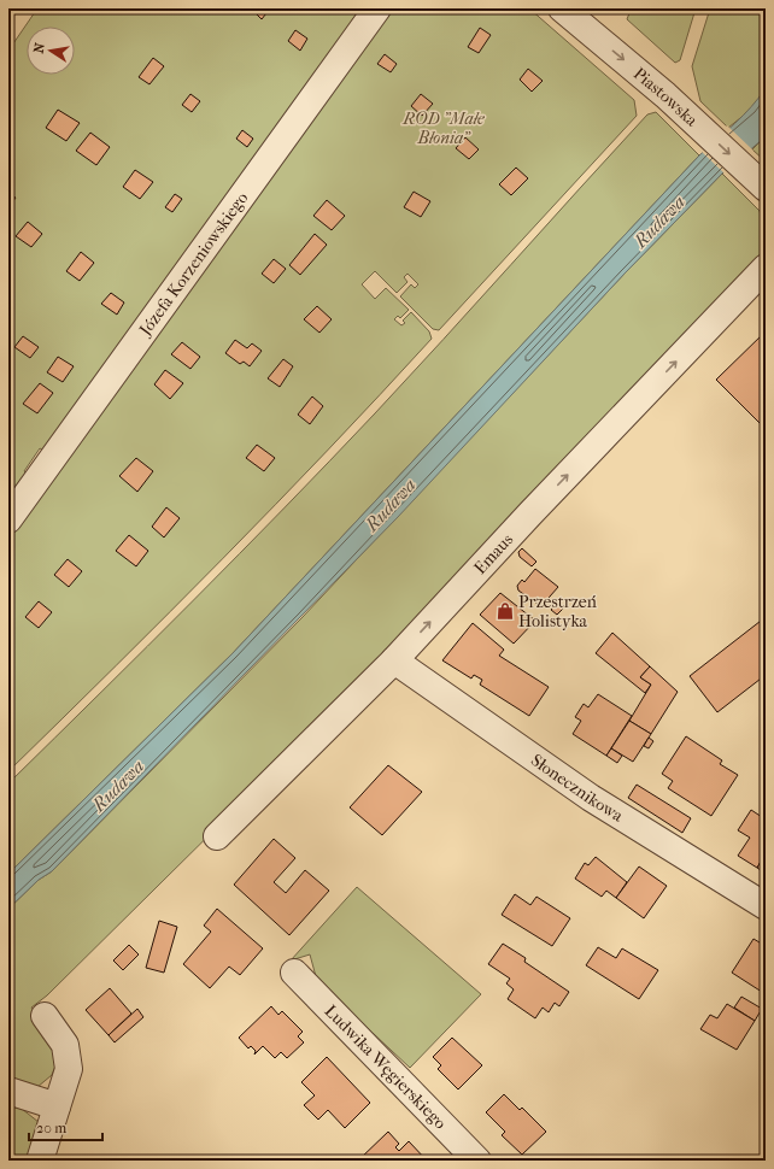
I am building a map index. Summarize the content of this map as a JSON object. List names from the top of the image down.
{
  "streets": {
    "street": [
      "Piastowska",
      "Józefa Korzeniowskiego",
      "Emaus",
      "Słonecznikowa",
      "Ludwika Węgierskiego"
    ]
  },
  "crossings": [
    ["Emaus", "Słonecznikowa"]
  ],
  "one_way": ["Piastowska", "Emaus"],
  "water": ["Rudawa"],
  "parks": ["ROD \"Małe Błonia\""],
  "places": {
    "shop": ["Przestrzeń Holistyka"]
  },
  "scale_bar": "20 m",
  "north": "left"
}
